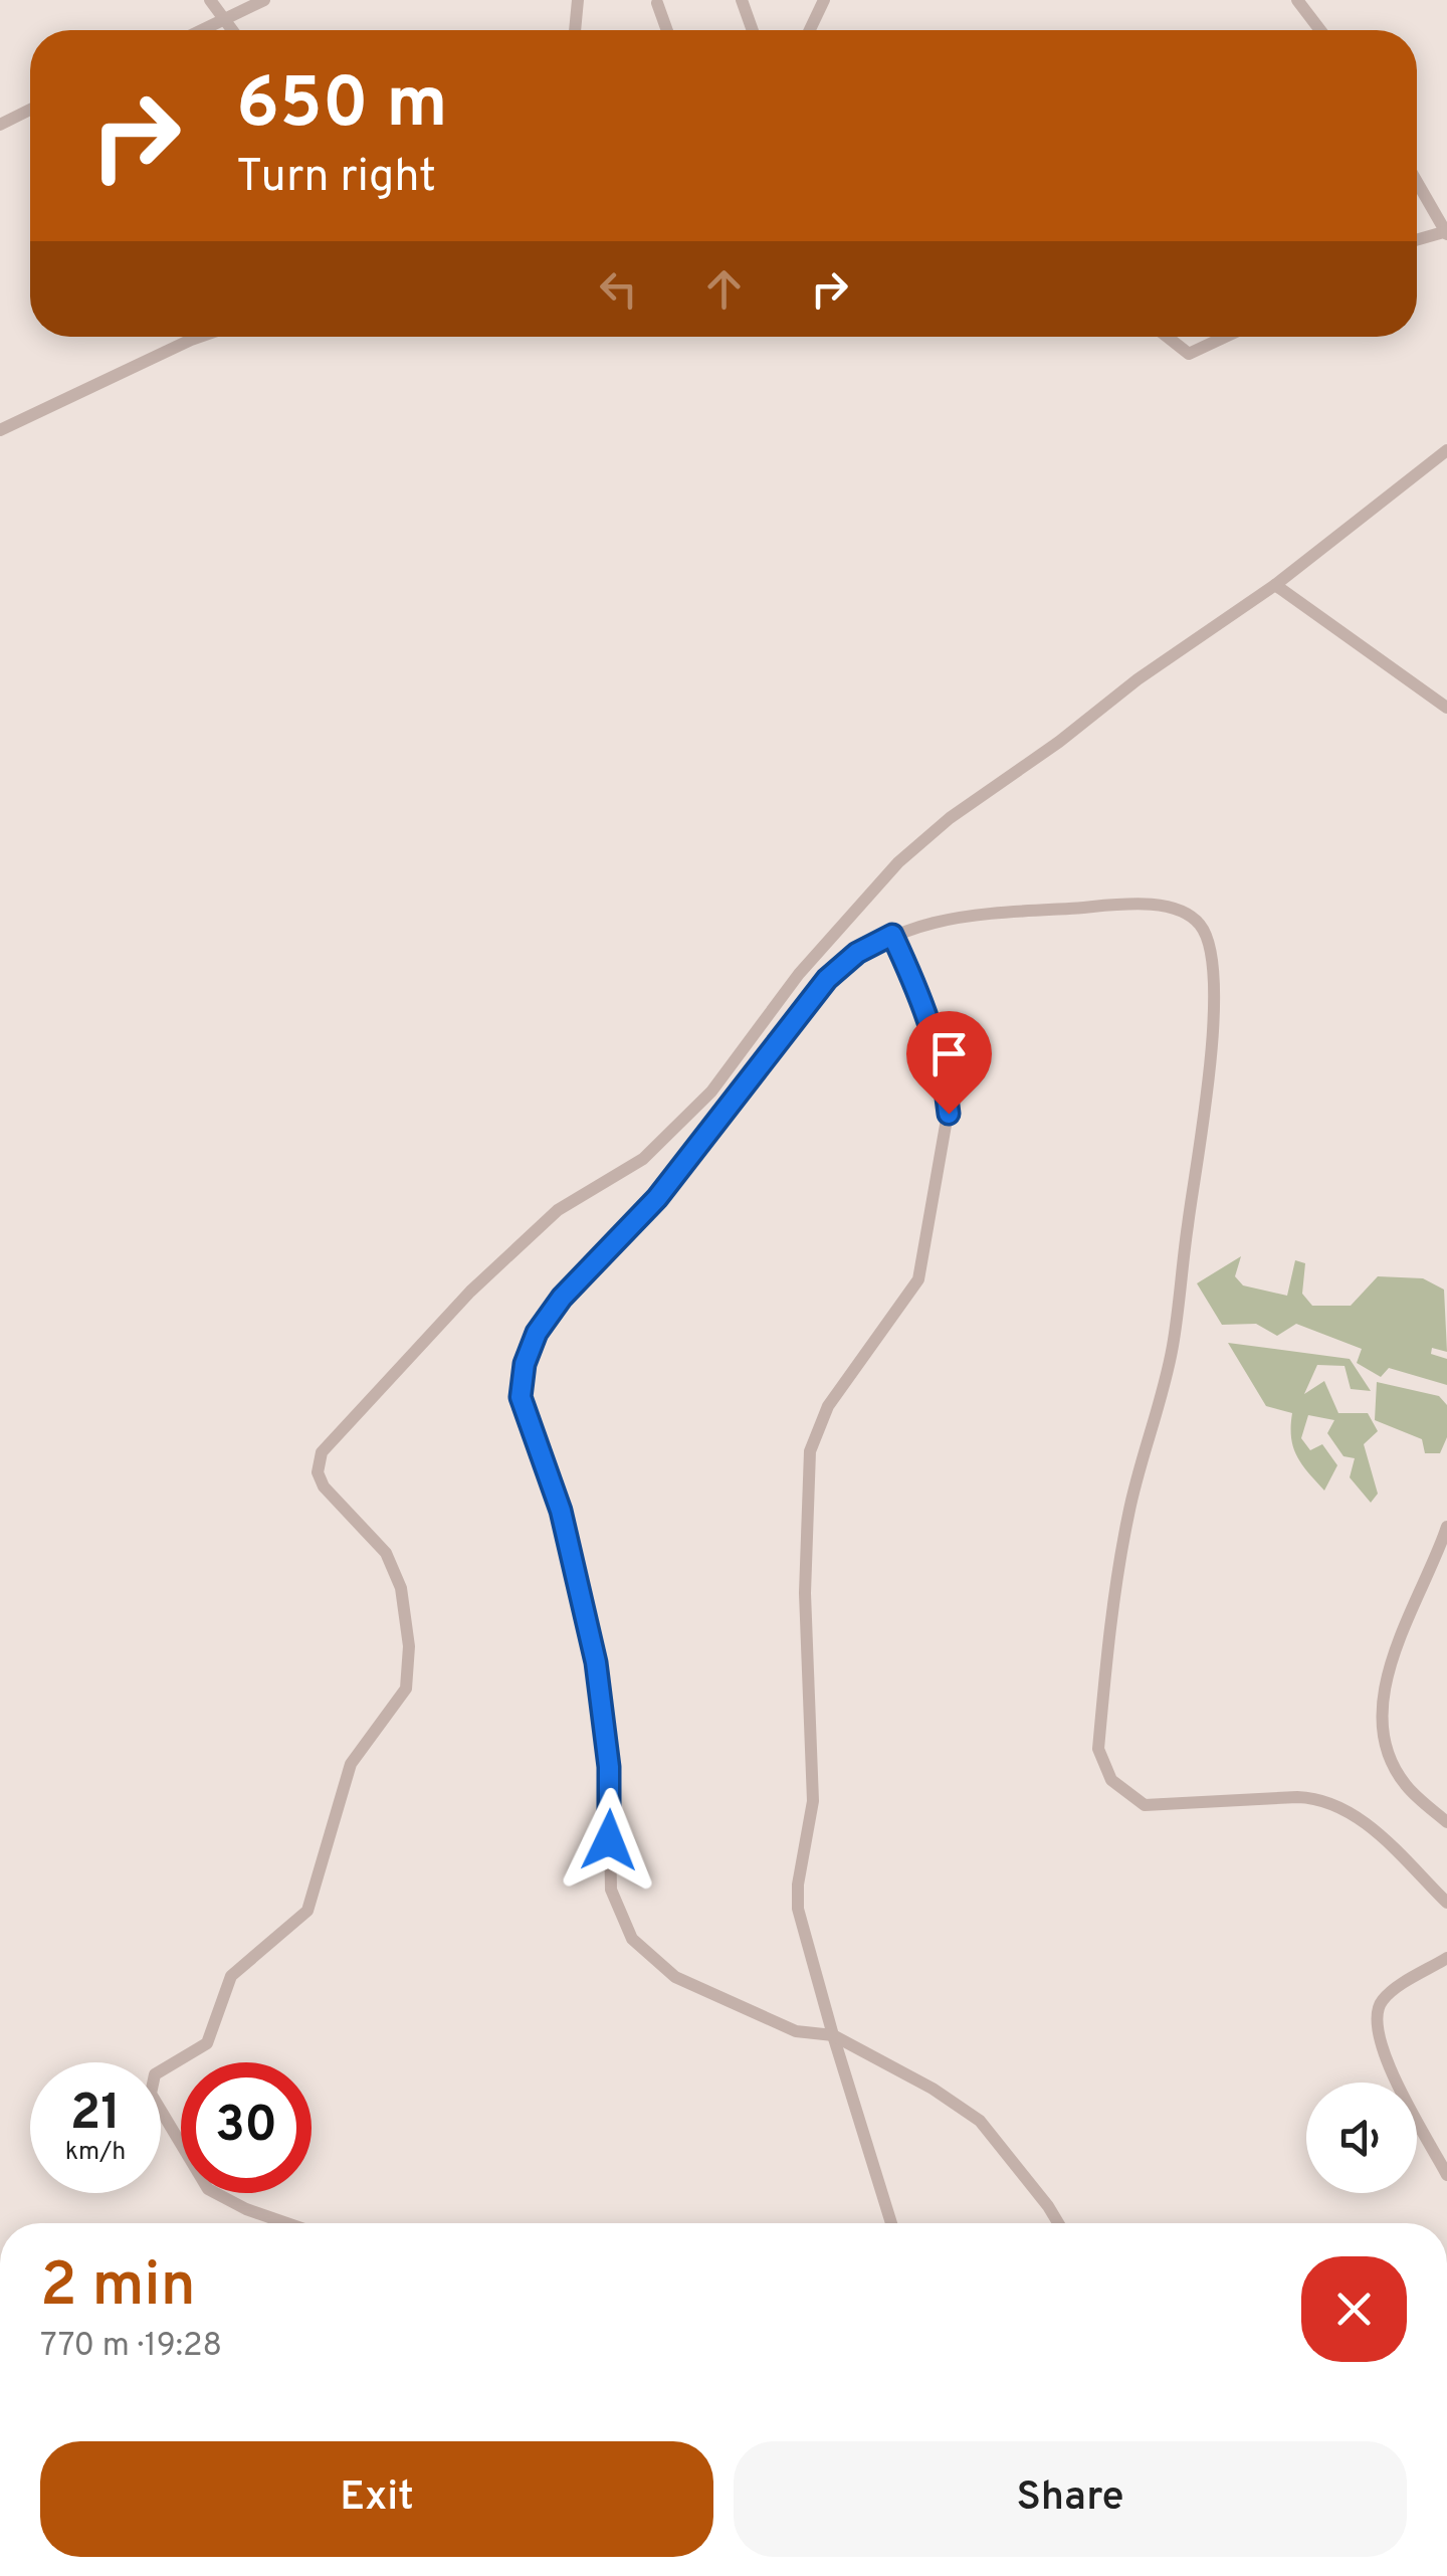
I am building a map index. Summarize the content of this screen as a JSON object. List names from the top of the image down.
{
  "page": {
    "turn": ["650 m", "Turn right"],
    "speed": "21 km/h",
    "limit": "30",
    "heading": ["2 min", "770 m · 19:28"],
    "buttons": ["Exit", "Share"]
  }
}
